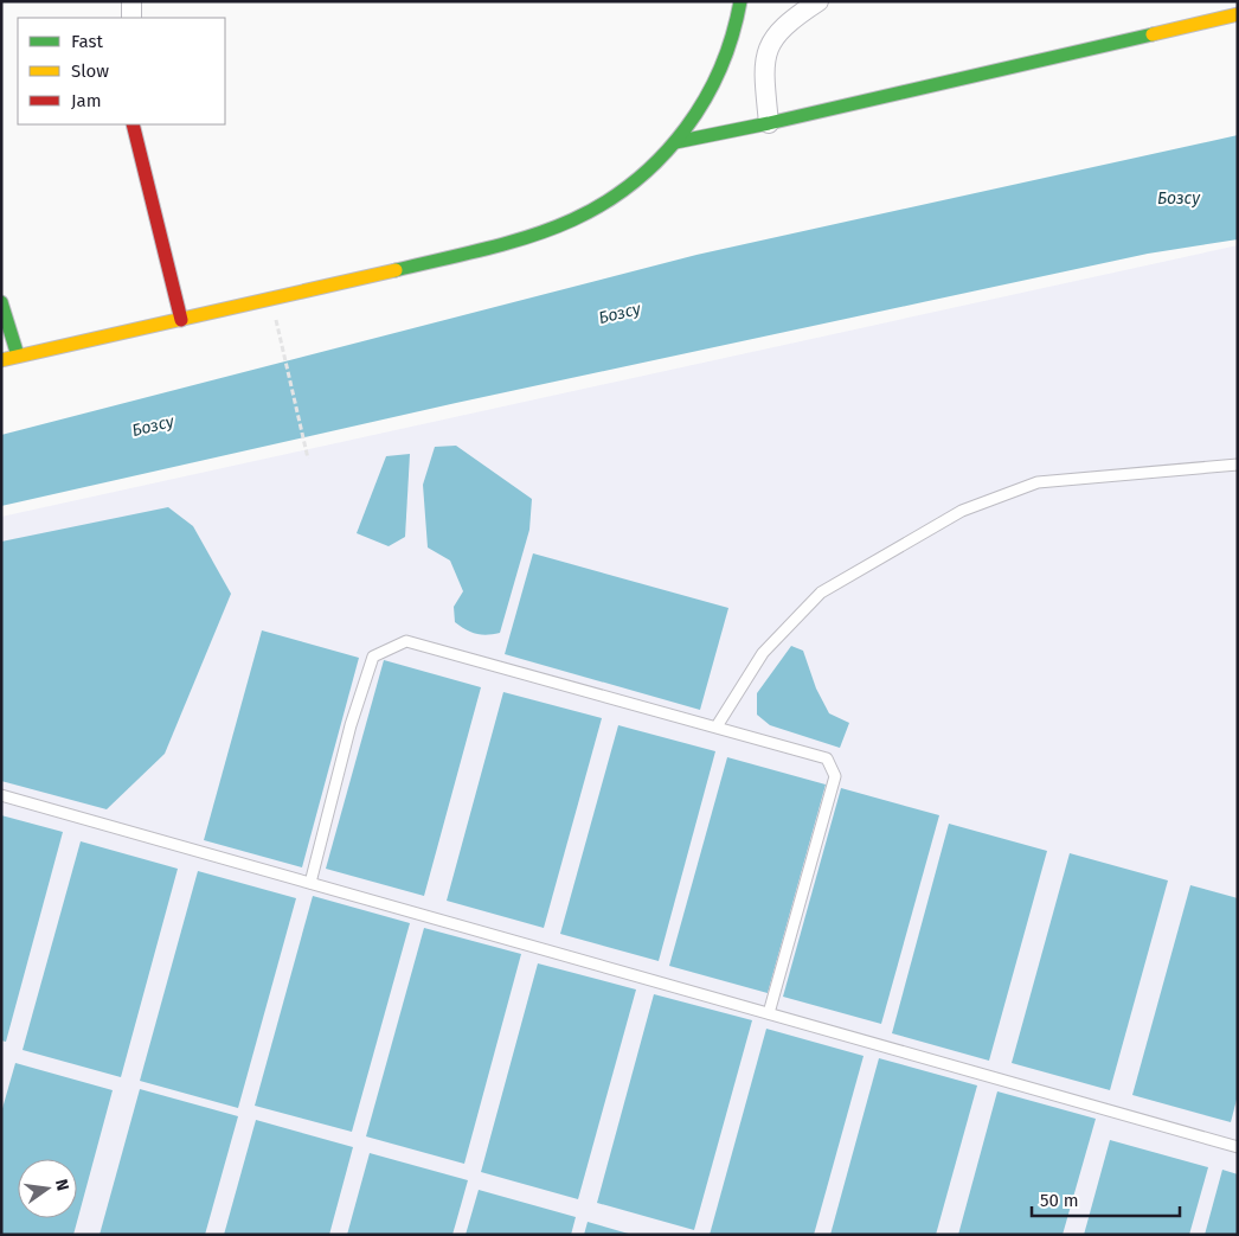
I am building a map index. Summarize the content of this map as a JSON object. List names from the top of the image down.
{
  "water": ["Бозсу"],
  "legend": ["Fast", "Slow", "Jam"],
  "scale_bar": "50 m",
  "north": "right"
}
